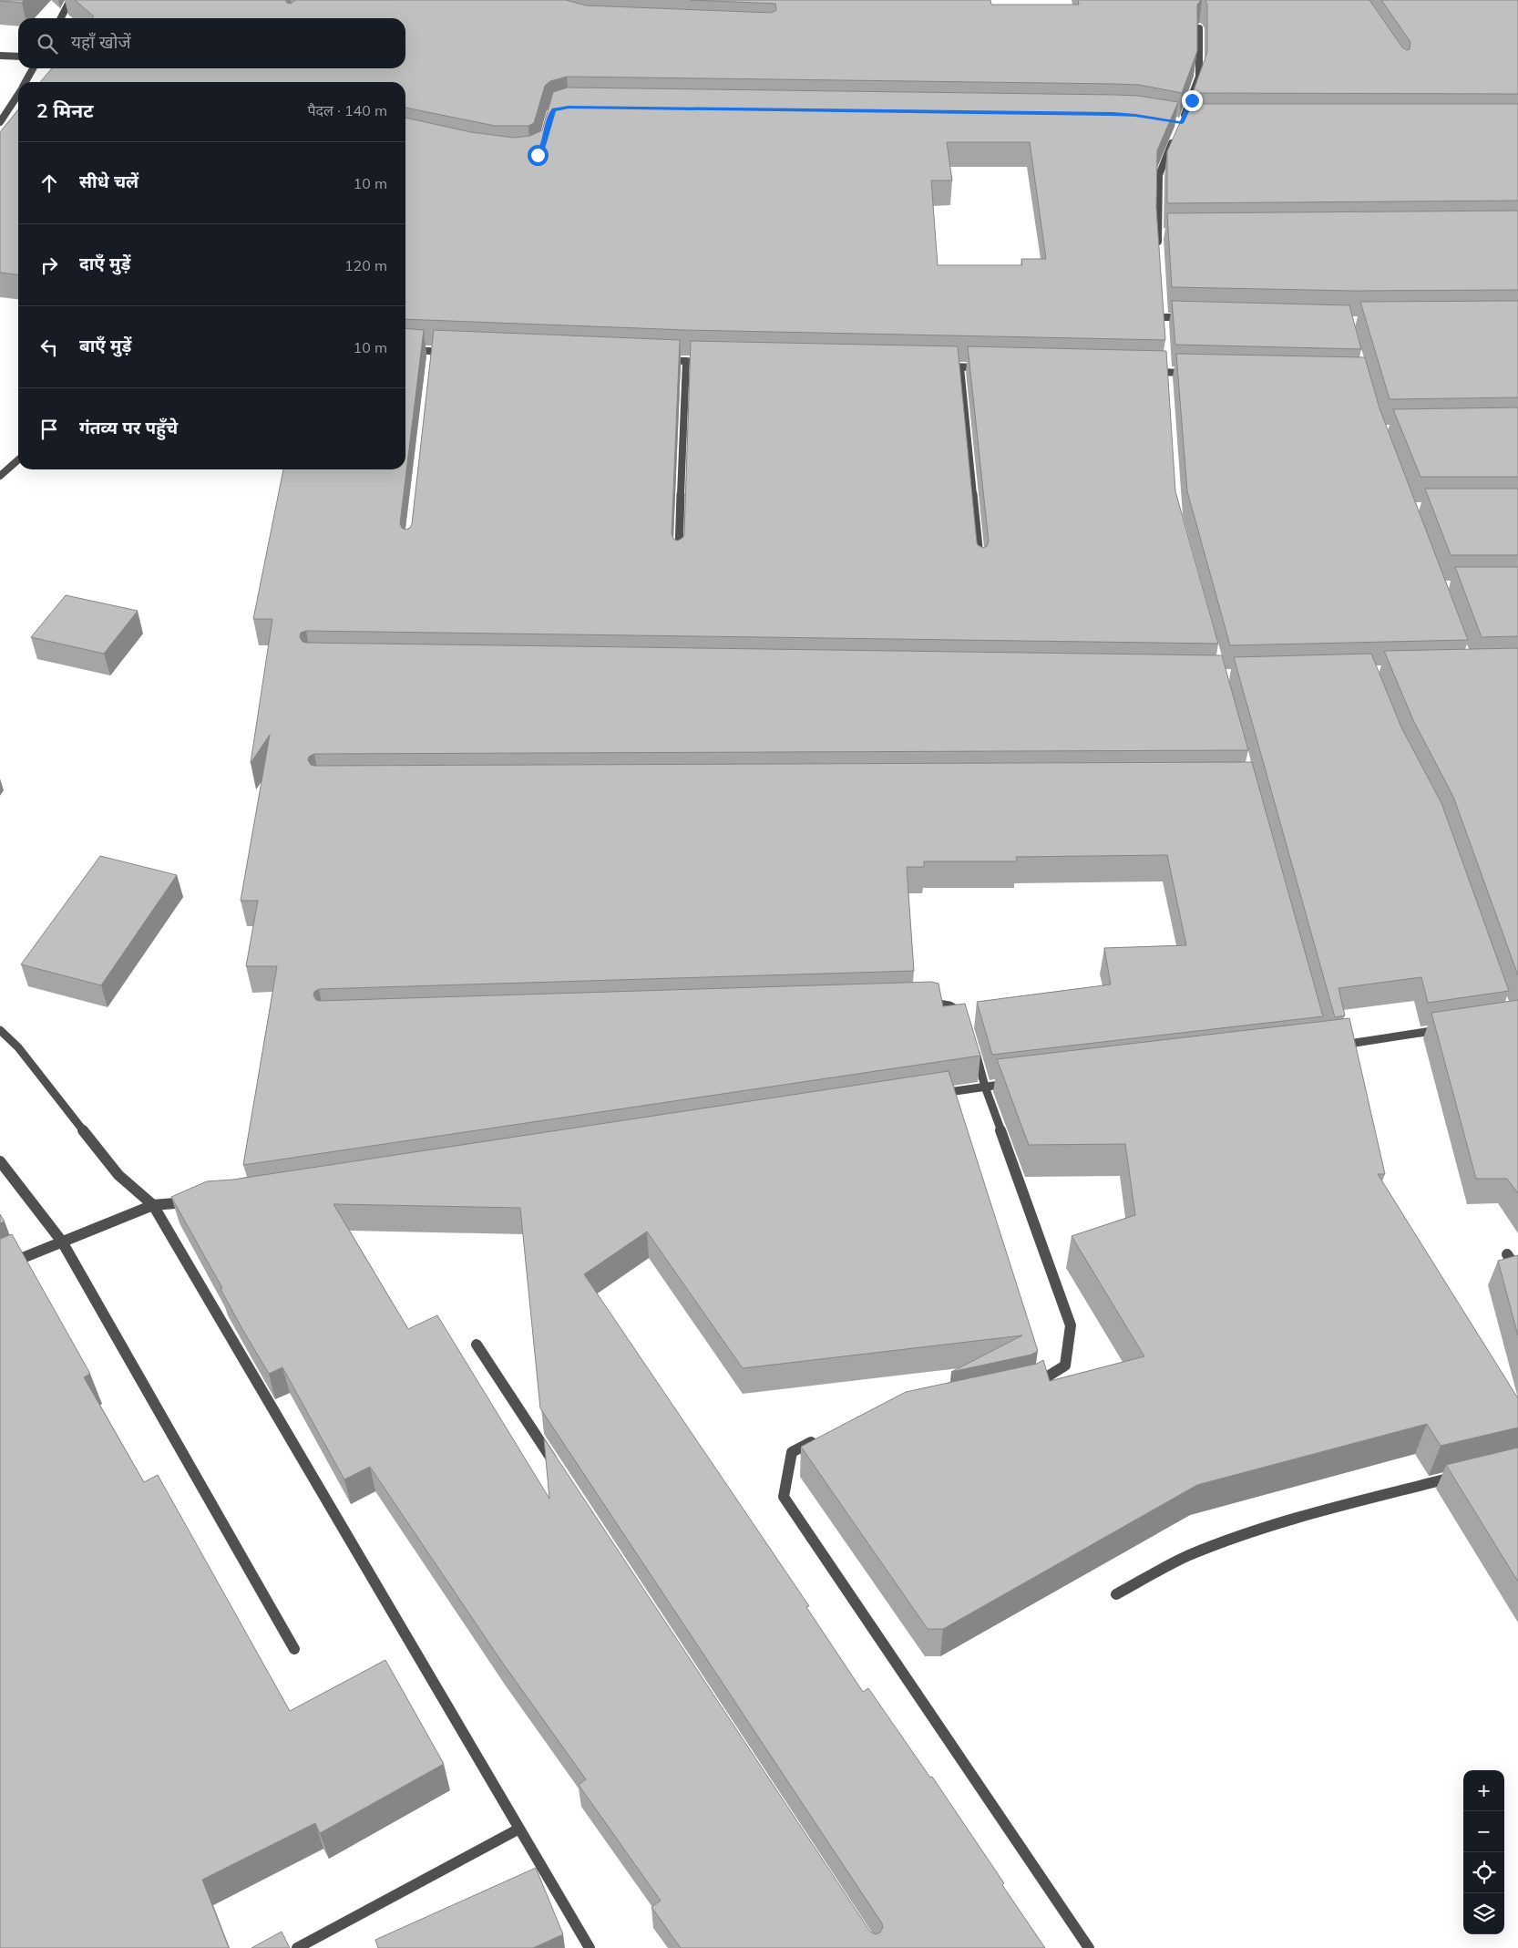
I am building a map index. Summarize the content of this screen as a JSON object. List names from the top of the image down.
{
  "page": {
    "search": "यहाँ खोजें",
    "heading": ["2 मिनट", "पैदल · 140 m"],
    "list": [
      ["सीधे चलें", "10 m"],
      ["दाएँ मुड़ें", "120 m"],
      ["बाएँ मुड़ें", "10 m"],
      "गंतव्य पर पहुँचे"
    ],
    "map_buttons": ["+", "−"]
  }
}
